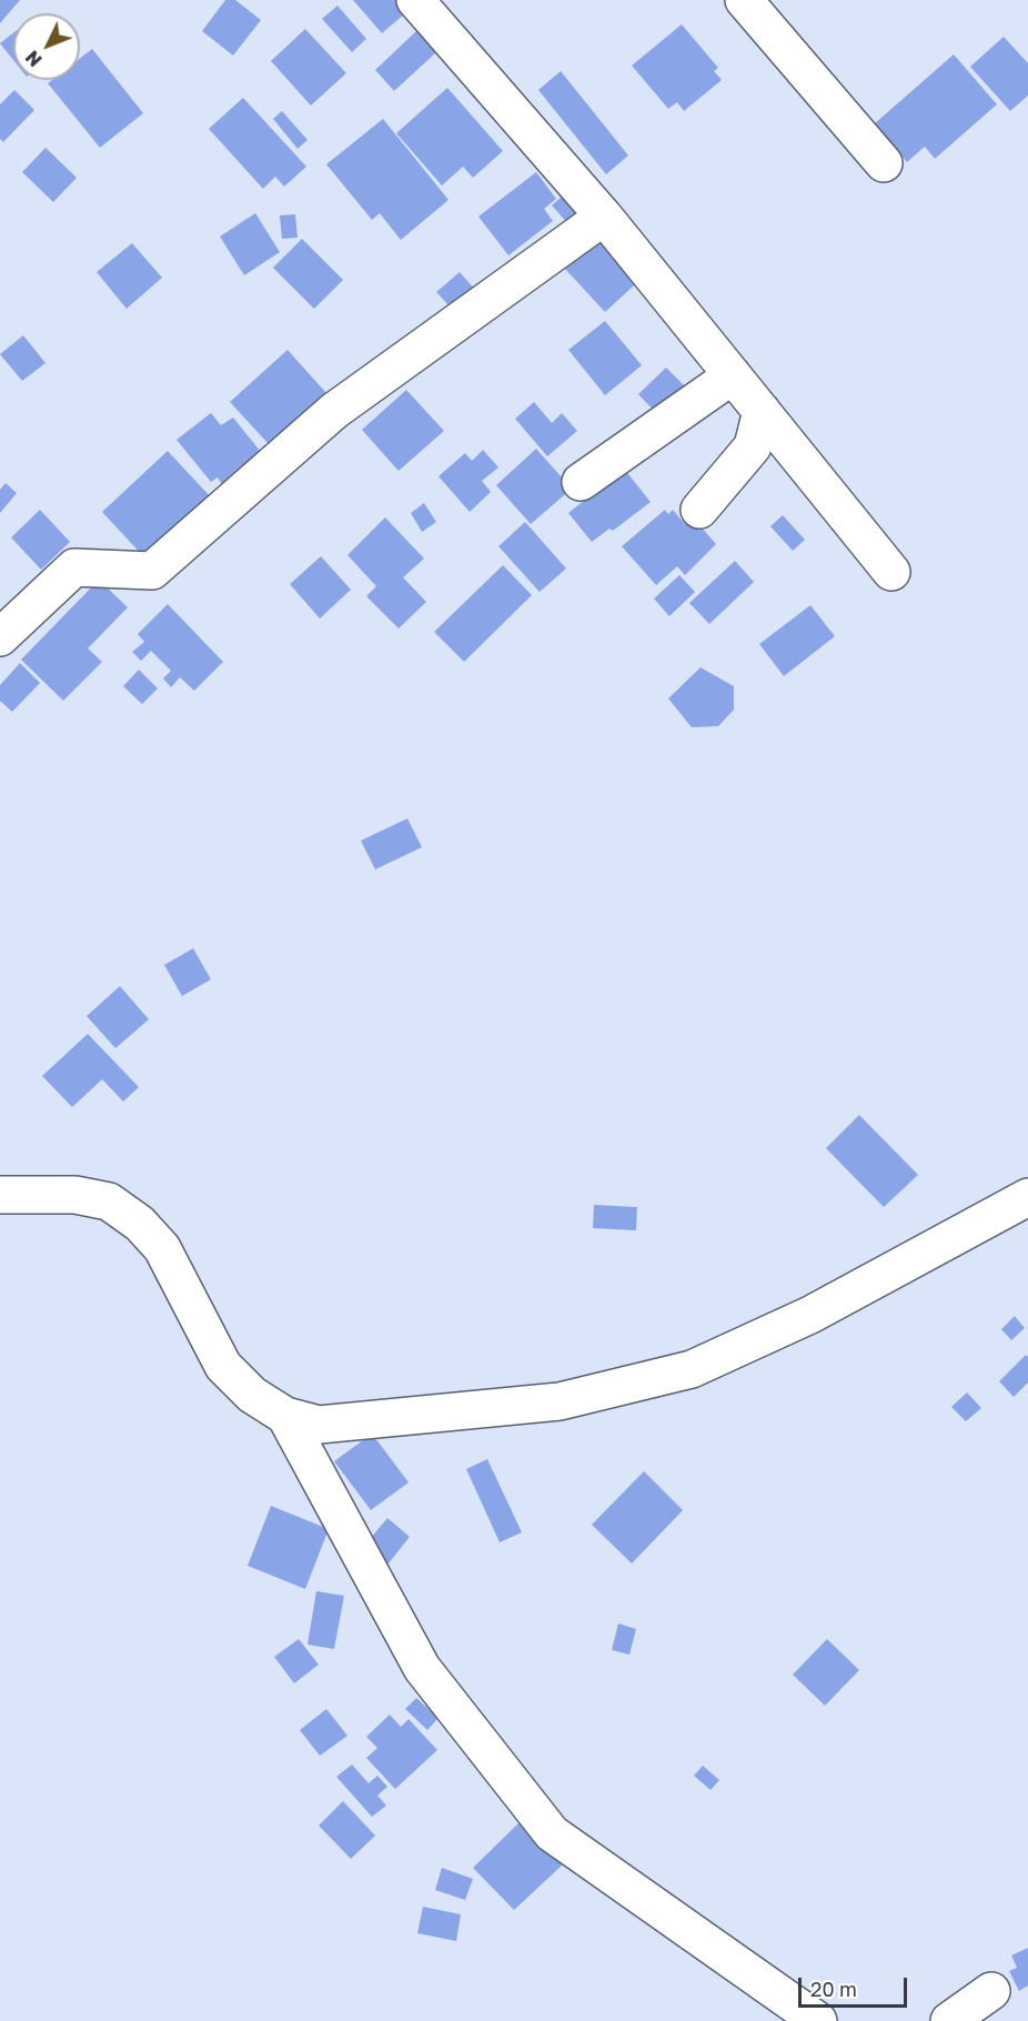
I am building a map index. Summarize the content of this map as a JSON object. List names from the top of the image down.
{
  "scale_bar": "20 m",
  "north": "bottom left"
}
